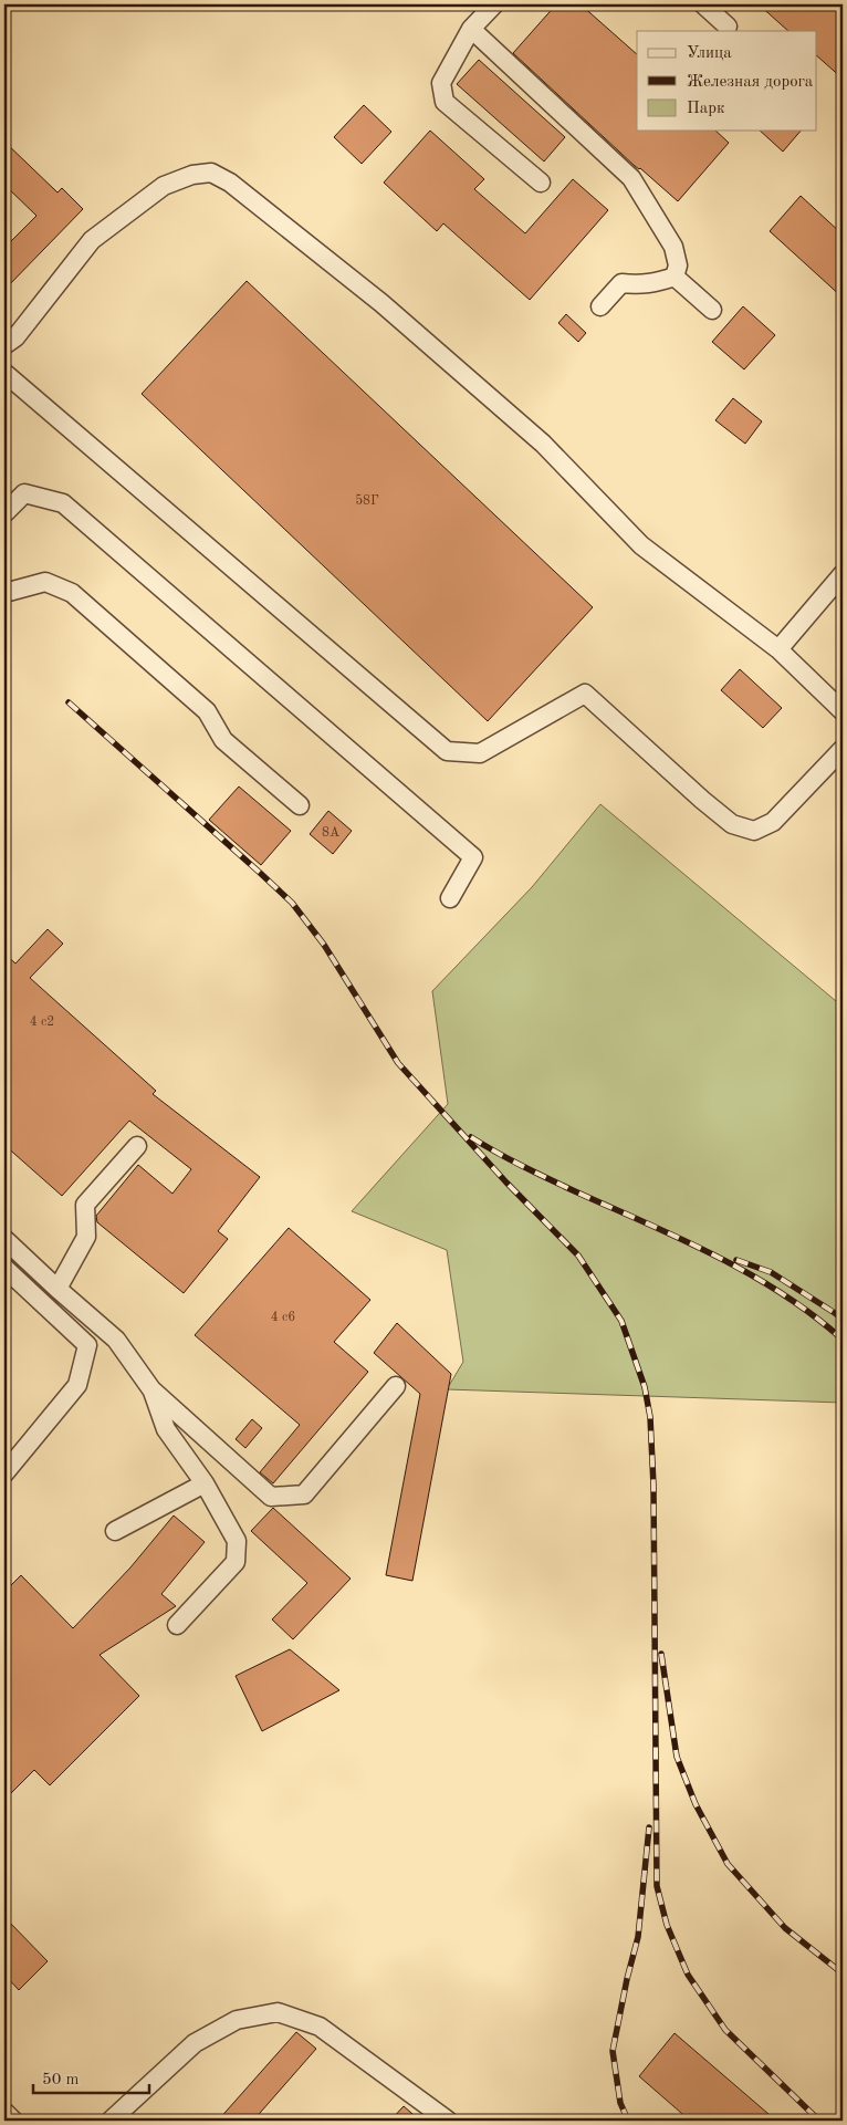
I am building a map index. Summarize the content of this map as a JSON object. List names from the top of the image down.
{
  "house_numbers": [
    "58Г",
    "8А",
    "4 с2",
    "4 с6"
  ],
  "legend": ["Улица", "Железная дорога", "Парк"],
  "scale_bar": "50 m"
}
